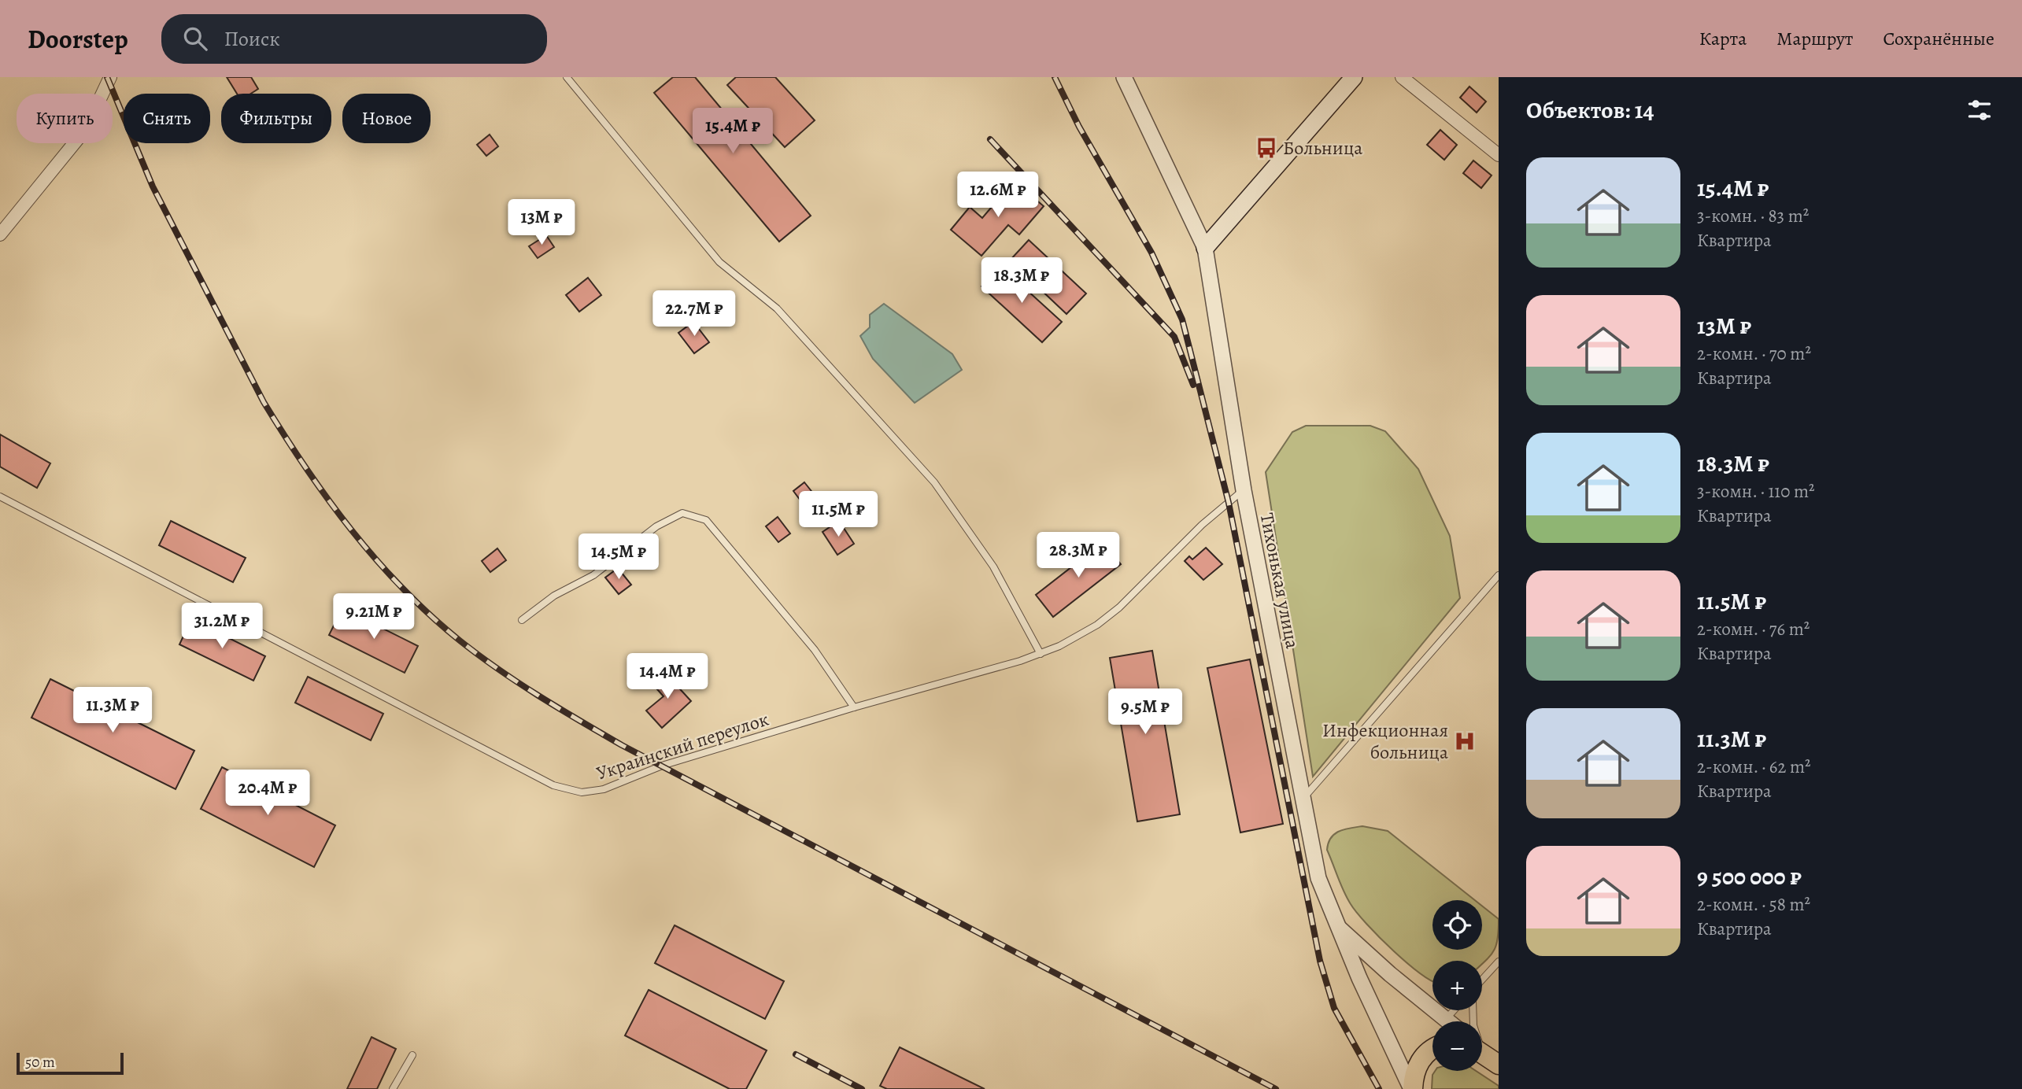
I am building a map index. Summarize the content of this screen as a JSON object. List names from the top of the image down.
{
  "streets": {
    "street": ["Тихонькая улица"],
    "lane": ["Украинский переулок"]
  },
  "crossings": [
    ["Тихонькая улица", "Украинский переулок"]
  ],
  "places": {
    "bus stop": ["Больница"],
    "hospital": ["Инфекционная больница"]
  },
  "scale_bar": "50 m",
  "page": {
    "header": "Doorstep",
    "search": "Поиск",
    "nav": ["Карта", "Маршрут", "Сохранённые"],
    "heading": "Объектов: 14",
    "chip": [
      "Купить",
      "Снять",
      "Фильтры",
      "Новое"
    ],
    "price": [
      "15.4M ₽",
      "12.6M ₽",
      "13M ₽",
      "18.3M ₽",
      "22.7M ₽",
      "11.5M ₽",
      "28.3M ₽",
      "14.5M ₽",
      "9.21M ₽",
      "31.2M ₽",
      "14.4M ₽",
      "11.3M ₽",
      "9.5M ₽",
      "20.4M ₽"
    ],
    "list": [
      {
        "name": "15.4M ₽",
        "note": "3-комн. · 83 m² · Квартира"
      },
      {
        "name": "13M ₽",
        "note": "2-комн. · 70 m² · Квартира"
      },
      {
        "name": "18.3M ₽",
        "note": "3-комн. · 110 m² · Квартира"
      },
      {
        "name": "11.5M ₽",
        "note": "2-комн. · 76 m² · Квартира"
      },
      {
        "name": "11.3M ₽",
        "note": "2-комн. · 62 m² · Квартира"
      },
      {
        "name": "9 500 000 ₽",
        "note": "2-комн. · 58 m² · Квартира"
      }
    ],
    "map_buttons": ["+", "−"],
    "scale": "50 m"
  }
}
